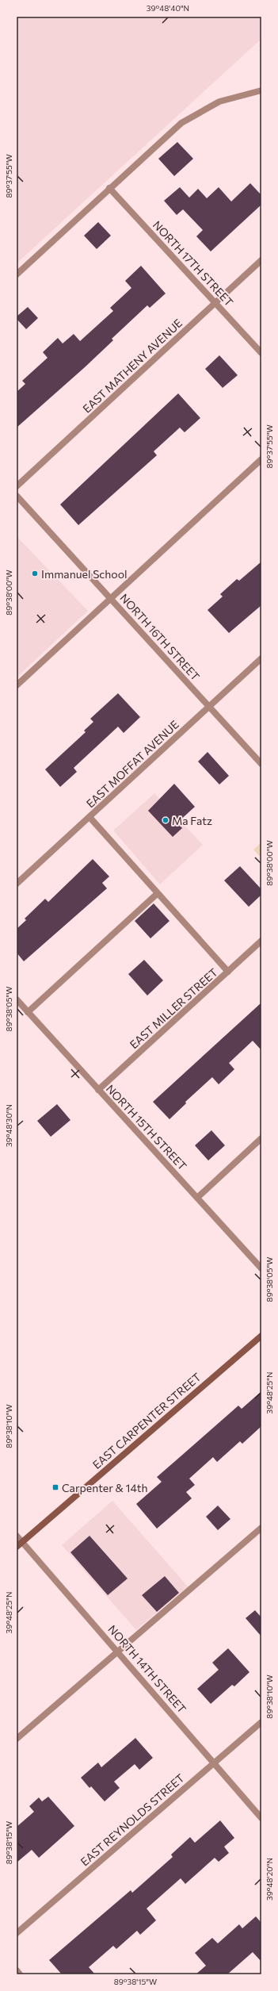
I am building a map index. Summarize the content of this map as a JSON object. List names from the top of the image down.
{
  "streets": {
    "street": [
      "NORTH 17TH STREET",
      "EAST MATHENY AVENUE",
      "NORTH 16TH STREET",
      "EAST MOFFAT AVENUE",
      "EAST MILLER STREET",
      "NORTH 15TH STREET",
      "EAST CARPENTER STREET",
      "NORTH 14TH STREET",
      "EAST REYNOLDS STREET"
    ]
  },
  "crossings": [
    ["NORTH 17TH STREET", "EAST MATHENY AVENUE"],
    ["NORTH 16TH STREET", "EAST MOFFAT AVENUE"],
    ["EAST MILLER STREET", "NORTH 15TH STREET"],
    ["EAST CARPENTER STREET", "NORTH 14TH STREET"],
    ["NORTH 14TH STREET", "EAST REYNOLDS STREET"]
  ],
  "places": {
    "other": ["Immanuel School", "Ma Fatz"],
    "transit": ["Carpenter & 14th"]
  },
  "coordinates": [
    "39°48'40\"N",
    "89°37'55\"W",
    "89°38'00\"W",
    "89°38'05\"W",
    "39°48'30\"N",
    "39°48'25\"N",
    "89°38'10\"W",
    "89°38'15\"W",
    "39°48'20\"N"
  ]
}
